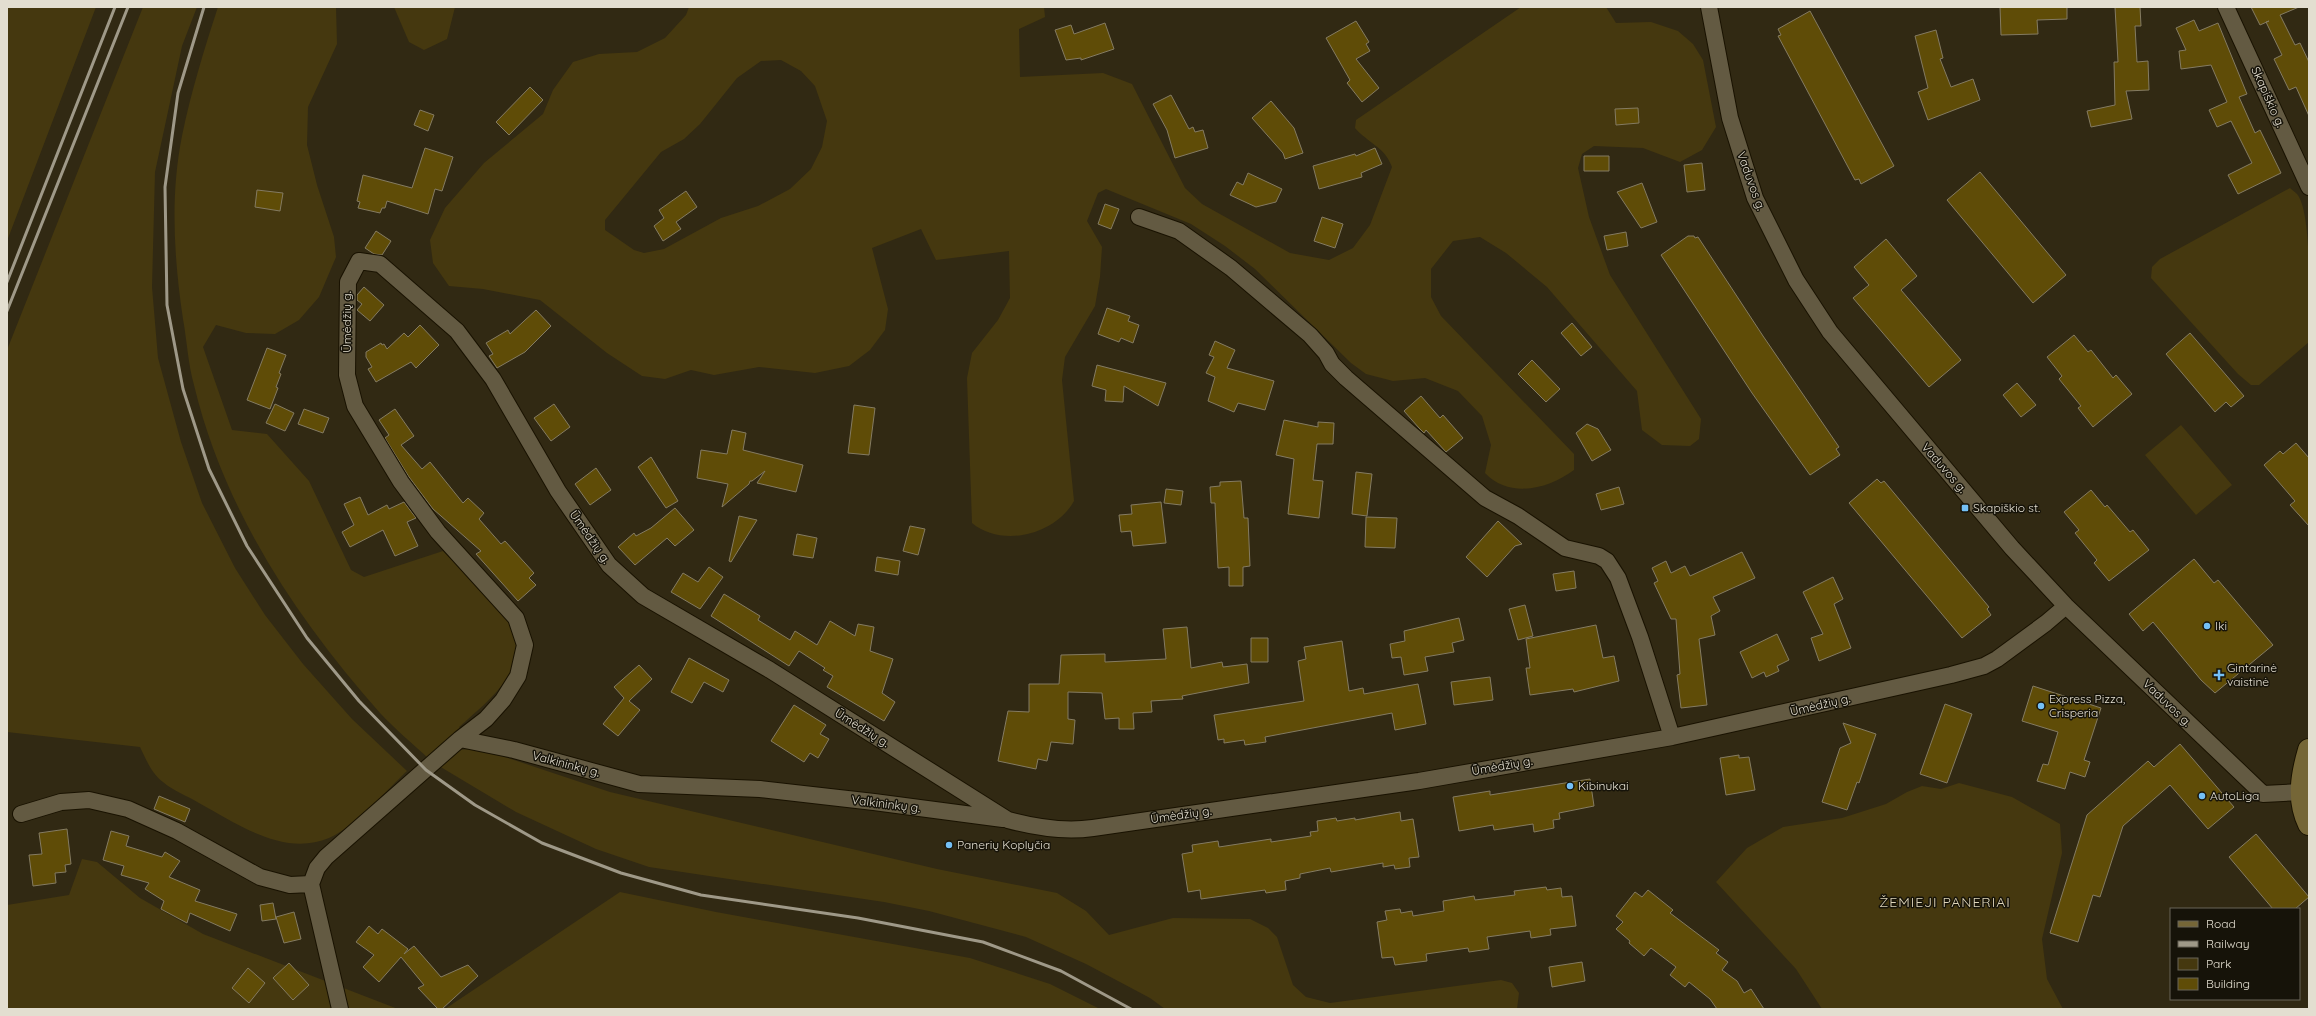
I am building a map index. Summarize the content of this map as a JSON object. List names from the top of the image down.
{
  "streets": {
    "street": [
      "Skapiškio g.",
      "Vaduvos g.",
      "Ūmėdžių g.",
      "Valkininkų g."
    ]
  },
  "crossings": [
    ["Vaduvos g.", "Ūmėdžių g."],
    ["Ūmėdžių g.", "Valkininkų g."]
  ],
  "districts": ["ŽEMIEJI PANERIAI"],
  "places": {
    "transit": ["Skapiškio st."],
    "other": [
      "Iki",
      "Express Pizza, Crisperia",
      "Kibinukai",
      "AutoLiga",
      "Panerių Koplyčia"
    ],
    "health": ["Gintarinė vaistinė"]
  },
  "legend": [
    "Road",
    "Railway",
    "Park",
    "Building"
  ]
}
